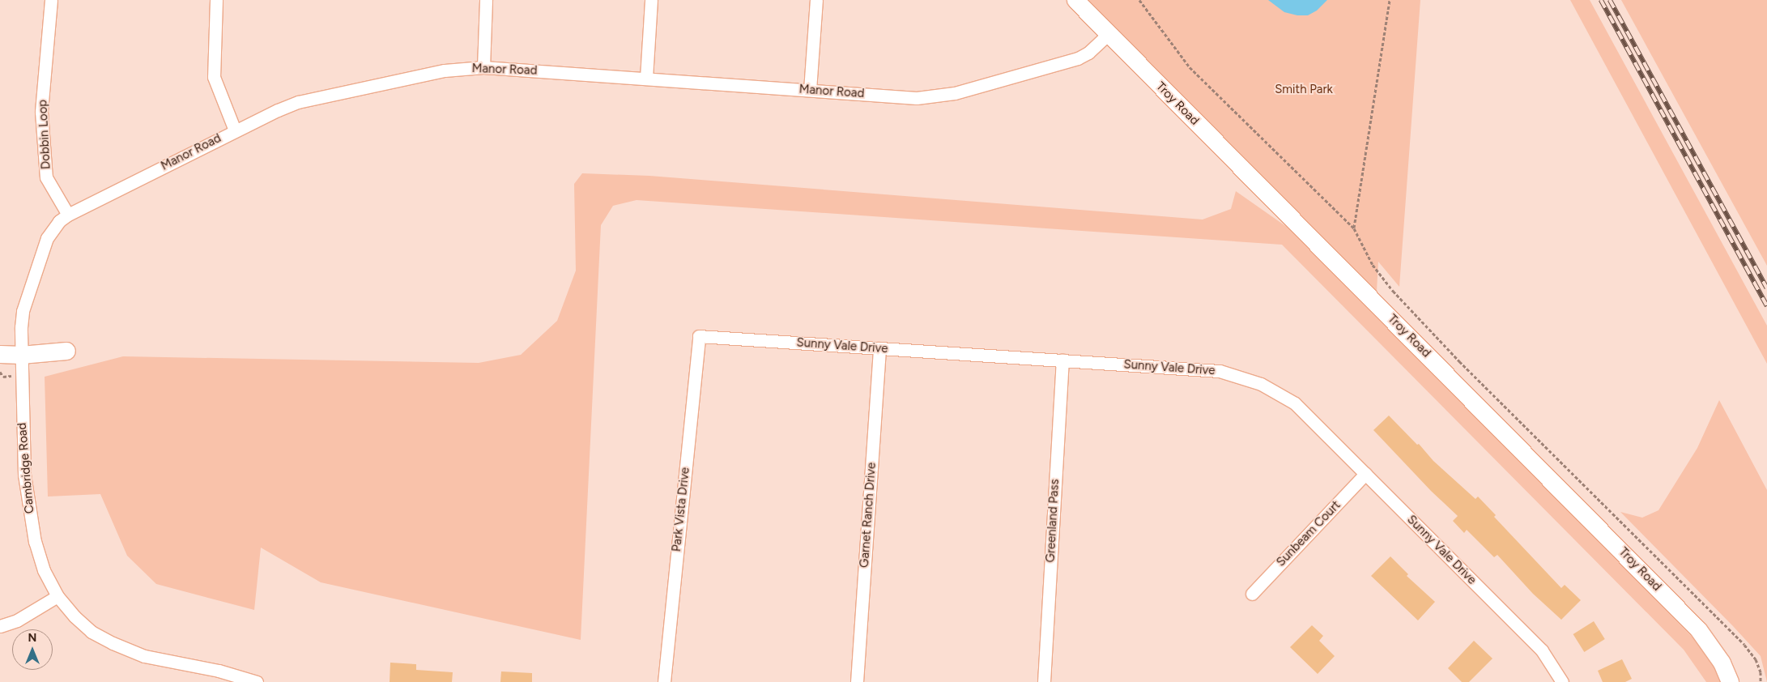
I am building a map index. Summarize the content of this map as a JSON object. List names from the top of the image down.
{
  "streets": {
    "street": [
      "Manor Road",
      "Troy Road",
      "Dobbin Loop",
      "Sunny Vale Drive",
      "Cambridge Road",
      "Park Vista Drive",
      "Garnet Ranch Drive",
      "Greenland Pass",
      "Sunbeam Court"
    ]
  },
  "crossings": [
    ["Manor Road", "Troy Road"],
    ["Manor Road", "Dobbin Loop"],
    ["Manor Road", "Cambridge Road"],
    ["Sunny Vale Drive", "Park Vista Drive"],
    ["Sunny Vale Drive", "Garnet Ranch Drive"],
    ["Sunny Vale Drive", "Greenland Pass"],
    ["Sunny Vale Drive", "Sunbeam Court"]
  ],
  "parks": ["Smith Park"],
  "north": "top"
}
